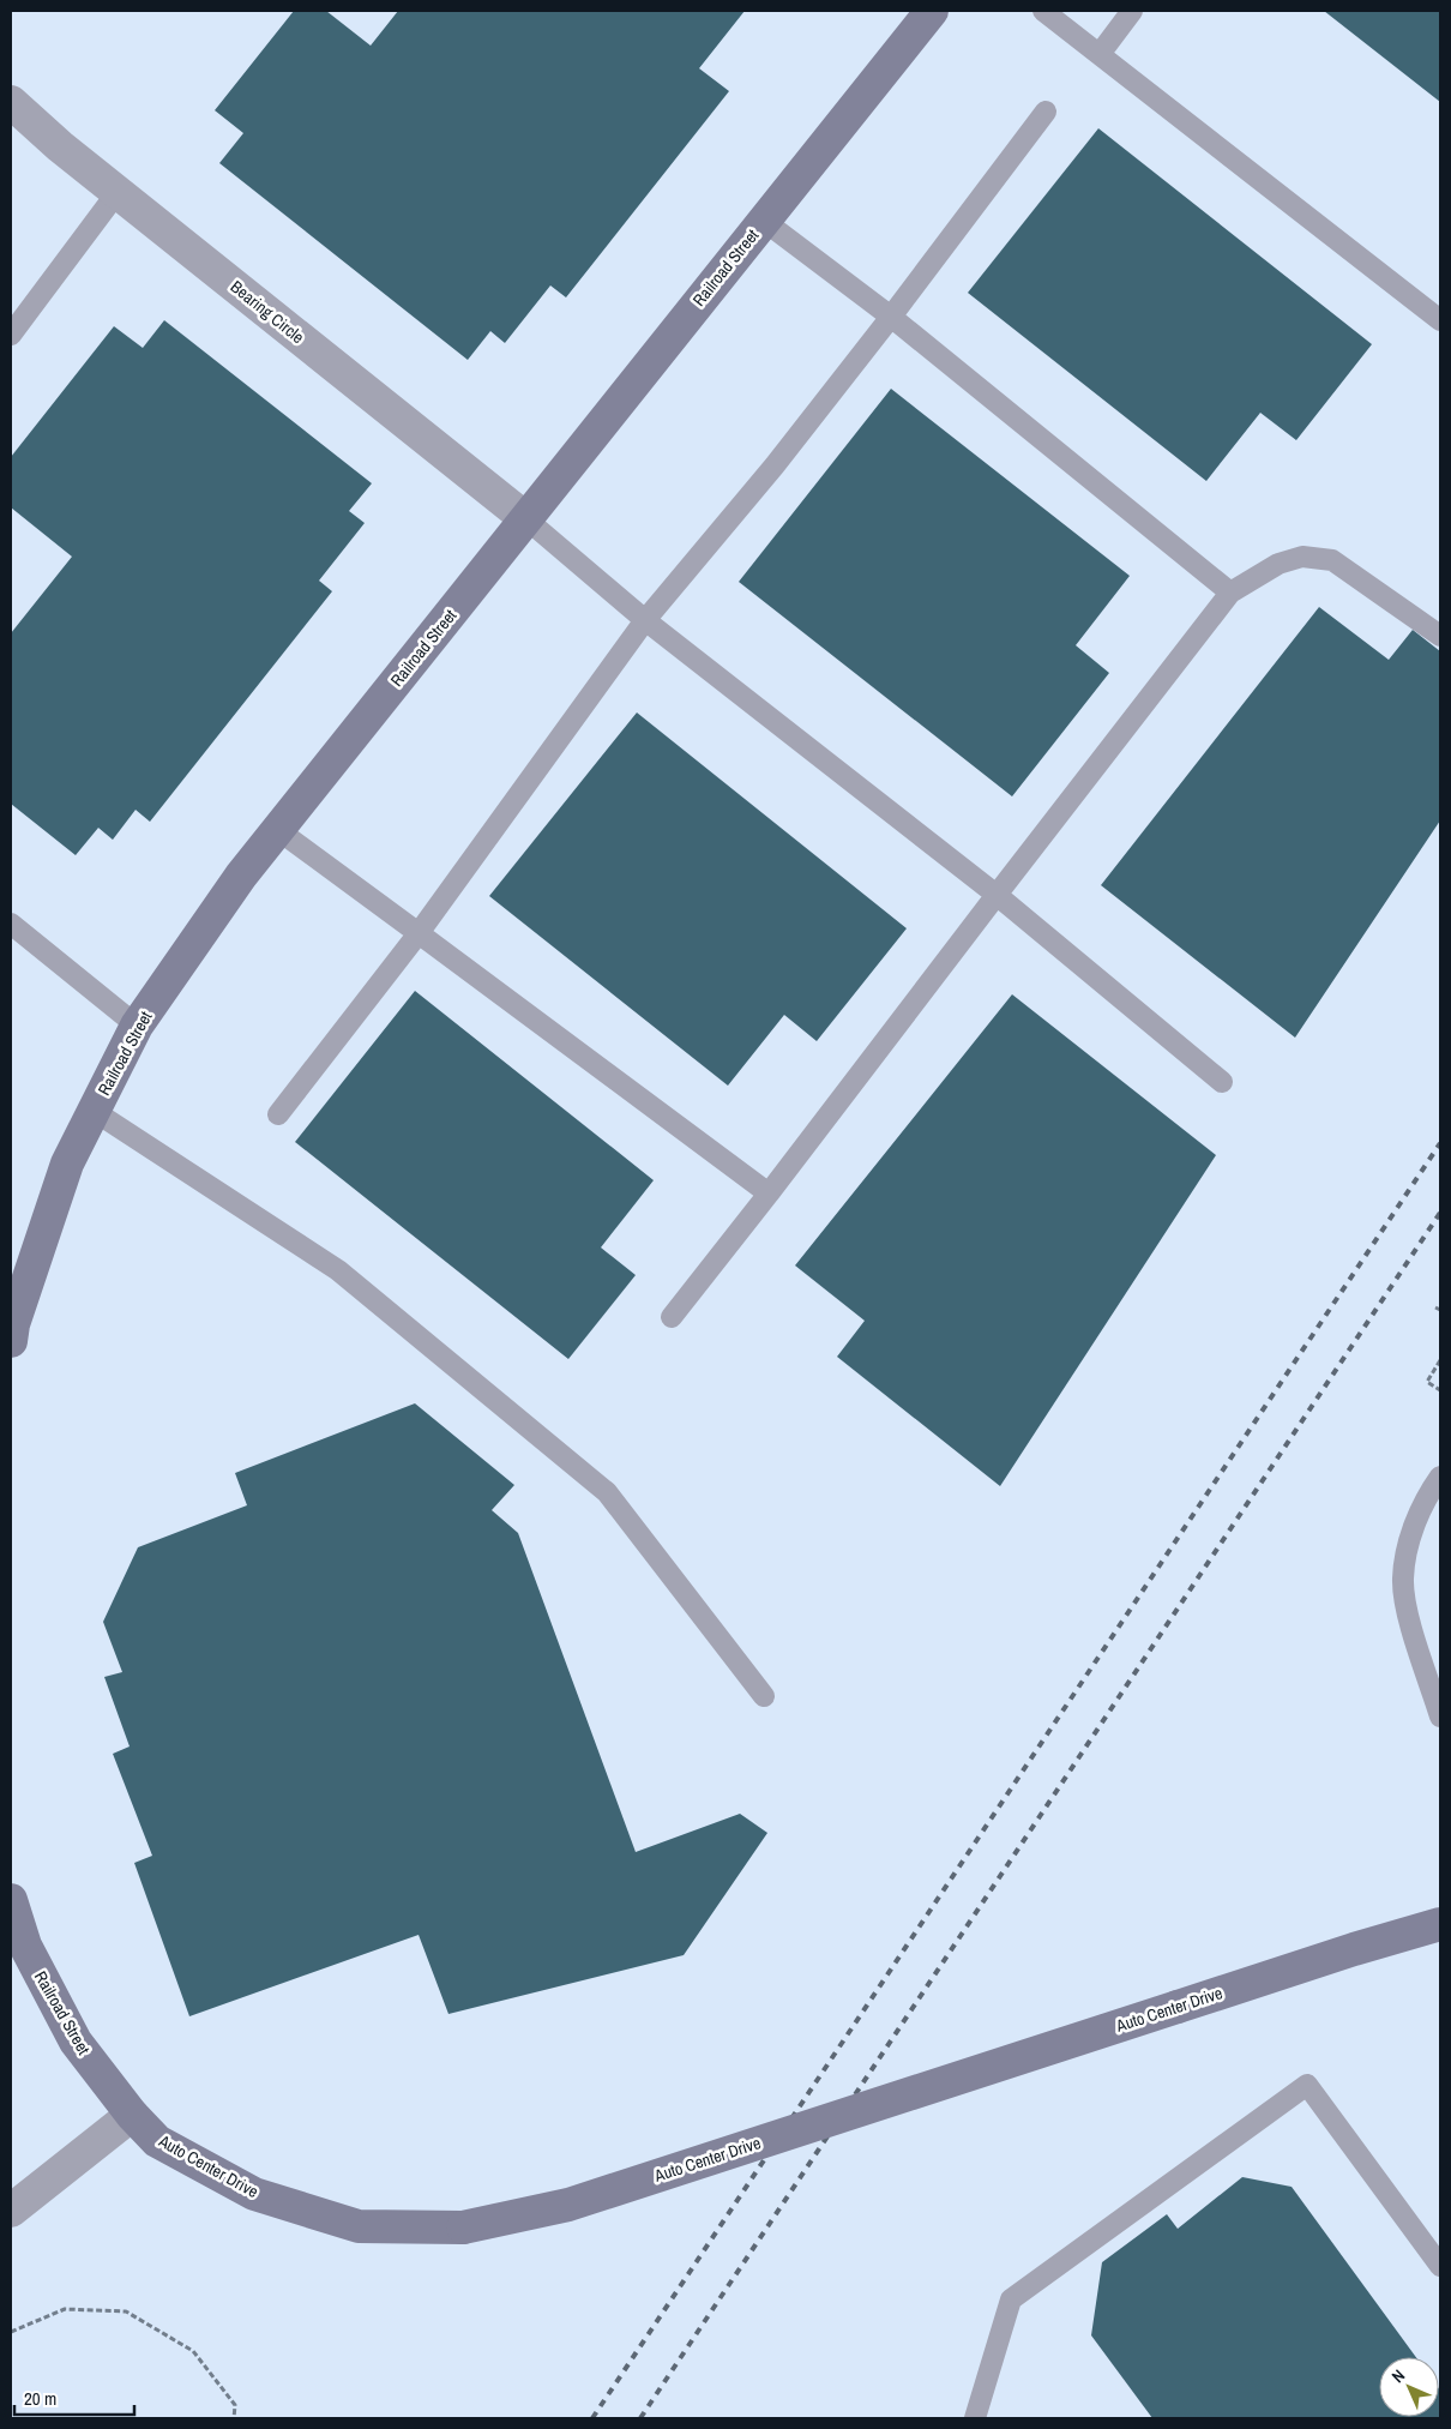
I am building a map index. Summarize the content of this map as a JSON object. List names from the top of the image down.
{
  "streets": {
    "main road": ["Railroad Street", "Auto Center Drive"],
    "street": ["Bearing Circle"]
  },
  "crossings": [
    ["Railroad Street", "Bearing Circle"],
    ["Railroad Street", "Auto Center Drive"]
  ],
  "scale_bar": "20 m",
  "north": "top left"
}
